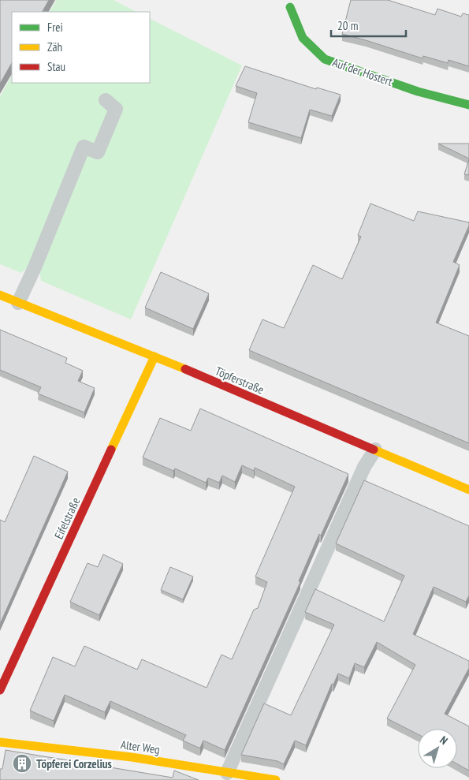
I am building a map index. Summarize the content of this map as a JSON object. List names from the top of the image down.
{
  "streets": {
    "street": [
      "Auf der Hostert",
      "Töpferstraße",
      "Eifelstraße",
      "Alter Weg"
    ]
  },
  "crossings": [
    ["Töpferstraße", "Eifelstraße"]
  ],
  "places": {
    "building": ["Töpferei Corzelius"]
  },
  "legend": ["Frei", "Zäh", "Stau"],
  "scale_bar": "20 m",
  "north": "top right"
}
